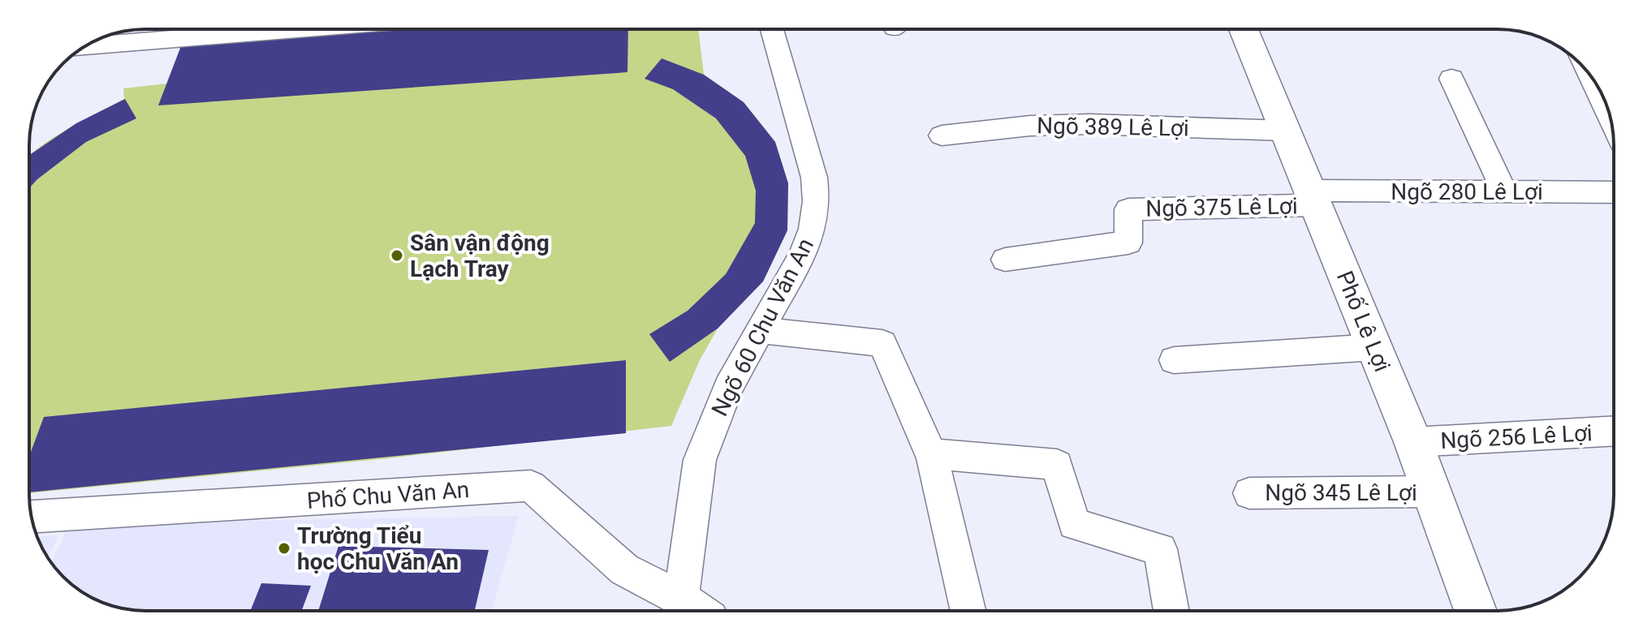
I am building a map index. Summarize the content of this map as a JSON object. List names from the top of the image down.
{
  "streets": {
    "main road": ["Phố Lê Lợi"],
    "street": [
      "Ngõ 389 Lê Lợi",
      "Ngõ 280 Lê Lợi",
      "Ngõ 375 Lê Lợi",
      "Ngõ 60 Chu Văn An",
      "Ngõ 256 Lê Lợi",
      "Ngõ 345 Lê Lợi",
      "Phố Chu Văn An"
    ]
  },
  "crossings": [
    ["Ngõ 389 Lê Lợi", "Phố Lê Lợi"],
    ["Ngõ 280 Lê Lợi", "Ngõ 375 Lê Lợi"],
    ["Ngõ 280 Lê Lợi", "Phố Lê Lợi"],
    ["Ngõ 375 Lê Lợi", "Phố Lê Lợi"],
    ["Phố Lê Lợi", "Ngõ 256 Lê Lợi"],
    ["Phố Lê Lợi", "Ngõ 345 Lê Lợi"],
    ["Ngõ 60 Chu Văn An", "Phố Chu Văn An"]
  ],
  "places": ["Sân vận động Lạch Tray", "Trường Tiểu học Chu Văn An"]
}
